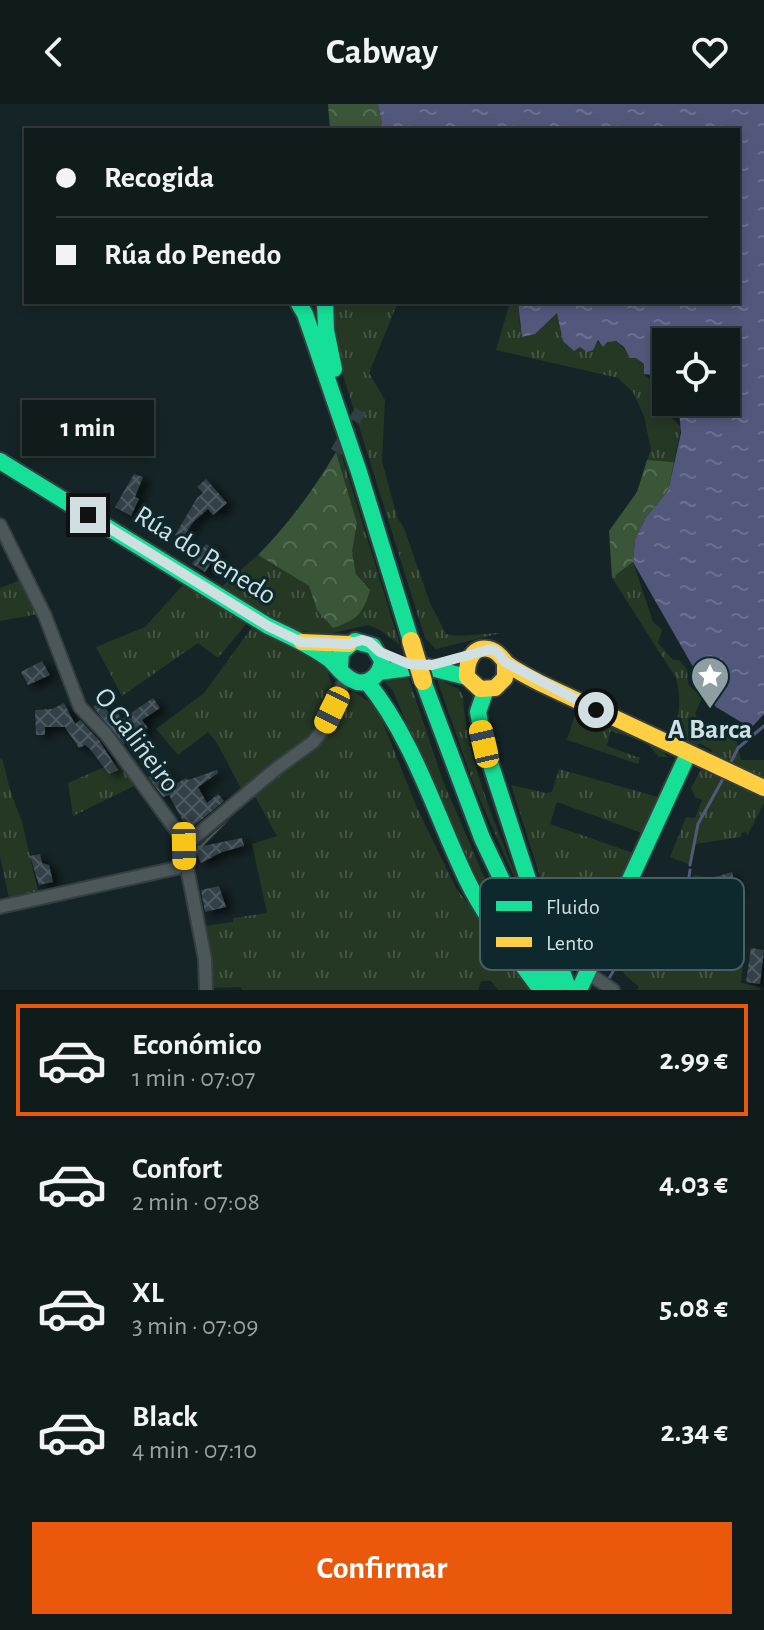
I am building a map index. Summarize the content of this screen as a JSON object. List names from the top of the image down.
{
  "streets": {
    "main road": ["Rúa do Penedo"],
    "street": ["O Galiñeiro"]
  },
  "places": {
    "place": ["A Barca"]
  },
  "legend": ["Fluido", "Lento"],
  "page": {
    "header": "Cabway",
    "banner": ["Recogida", "Rúa do Penedo"],
    "bubble": "1 min",
    "list": [
      {
        "name": "Económico",
        "note": "1 min · 07:07",
        "value": "2.99 €"
      },
      {
        "name": "Confort",
        "note": "2 min · 07:08",
        "value": "4.03 €"
      },
      {
        "name": "XL",
        "note": "3 min · 07:09",
        "value": "5.08 €"
      },
      {
        "name": "Black",
        "note": "4 min · 07:10",
        "value": "2.34 €"
      }
    ],
    "buttons": "Confirmar"
  }
}
